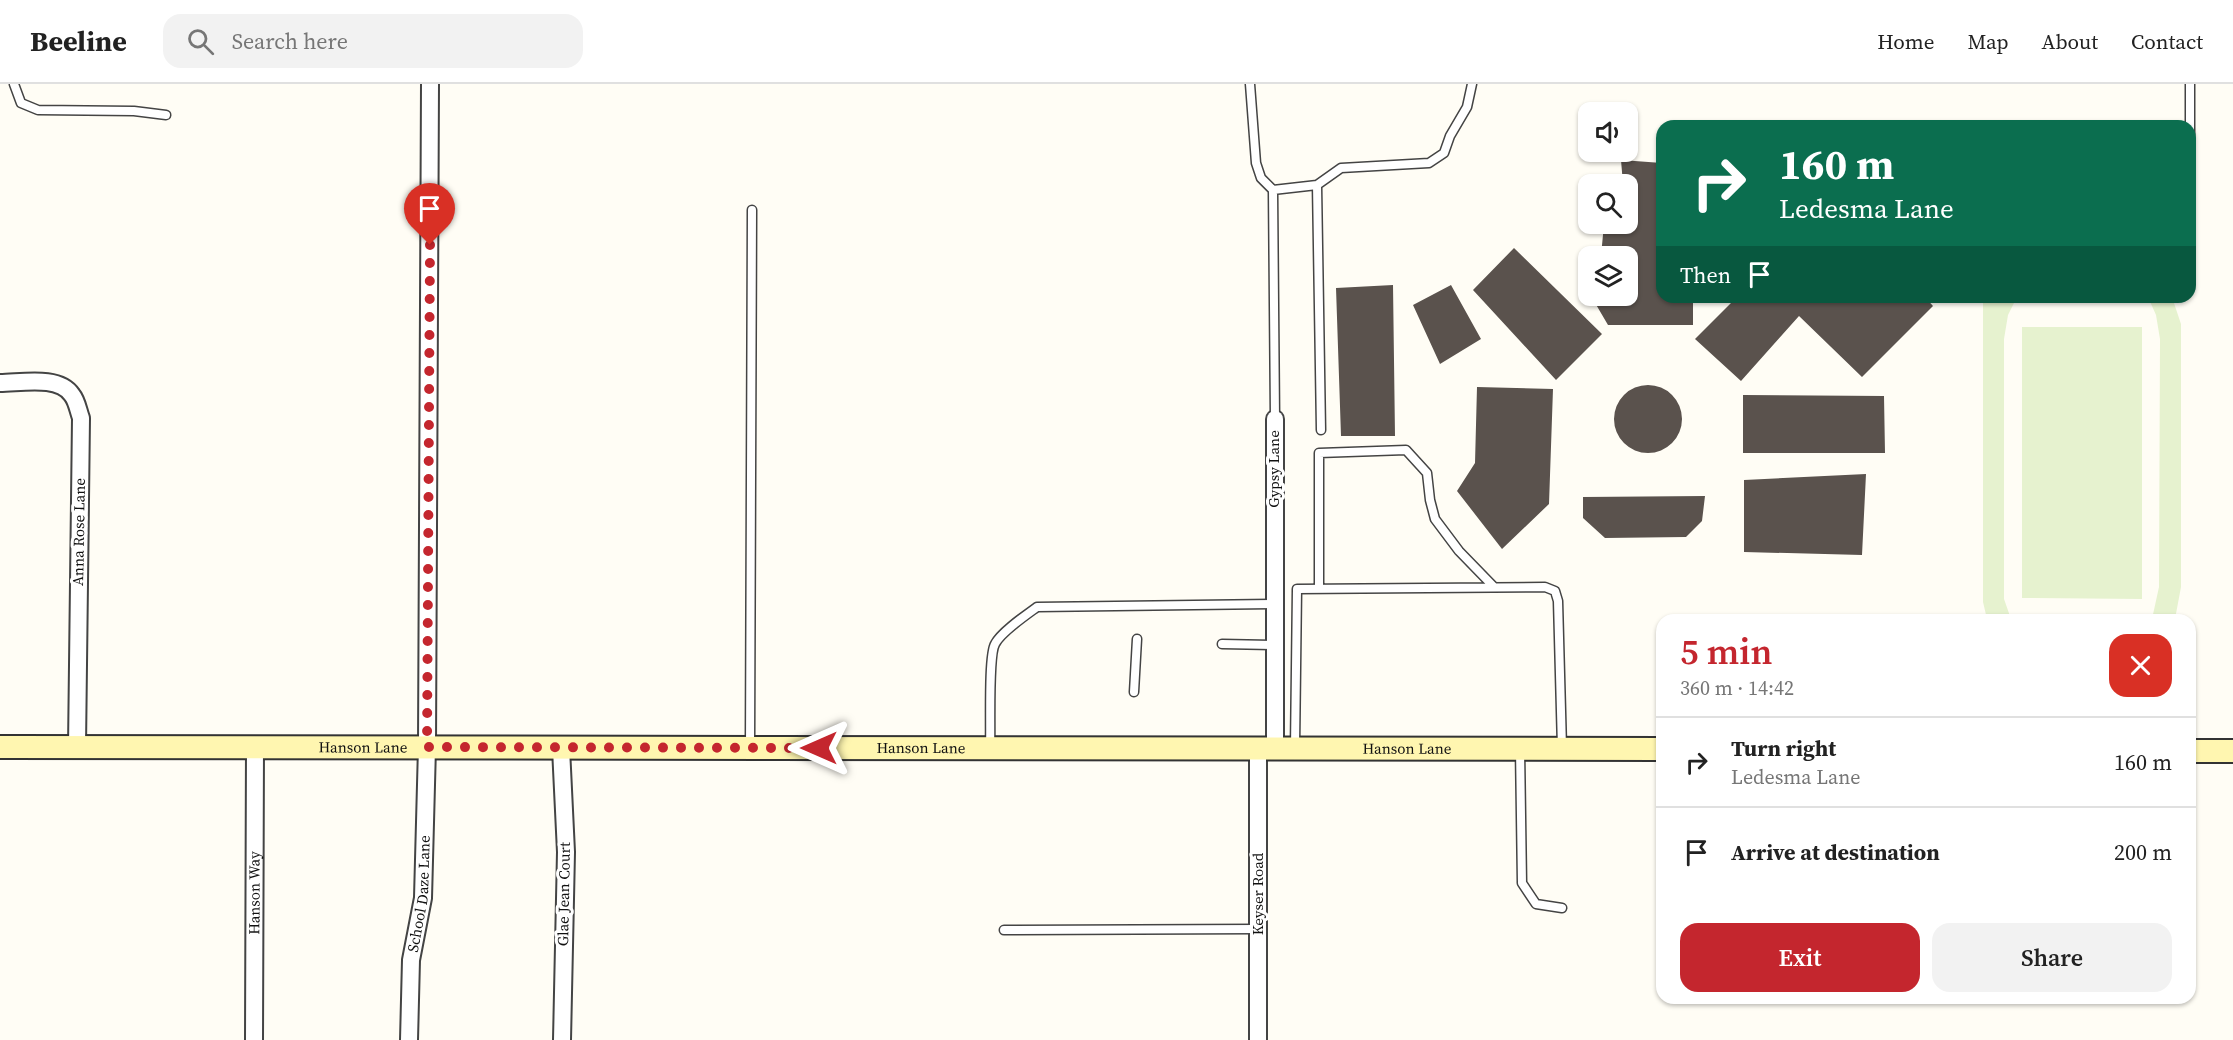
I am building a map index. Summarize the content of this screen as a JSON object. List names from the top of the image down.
{
  "streets": {
    "main road": ["Hanson Lane"],
    "street": [
      "Gypsy Lane",
      "Anna Rose Lane",
      "Hanson Way",
      "School Daze Lane",
      "Glae Jean Court",
      "Keyser Road"
    ]
  },
  "crossings": [
    ["Gypsy Lane", "Hanson Lane"],
    ["Gypsy Lane", "Keyser Road"],
    ["Anna Rose Lane", "Hanson Lane"],
    ["Hanson Lane", "Hanson Way"],
    ["Hanson Lane", "School Daze Lane"],
    ["Hanson Lane", "Glae Jean Court"],
    ["Hanson Lane", "Keyser Road"]
  ],
  "page": {
    "header": "Beeline",
    "search": "Search here",
    "nav": [
      "Home",
      "Map",
      "About",
      "Contact"
    ],
    "turn": ["160 m", "Ledesma Lane"],
    "then": "Then",
    "heading": ["5 min", "360 m · 14:42"],
    "list": [
      {
        "name": "Turn right",
        "note": "Ledesma Lane",
        "value": "160 m"
      },
      {
        "name": "Arrive at destination",
        "value": "200 m"
      }
    ],
    "buttons": ["Exit", "Share"]
  }
}
